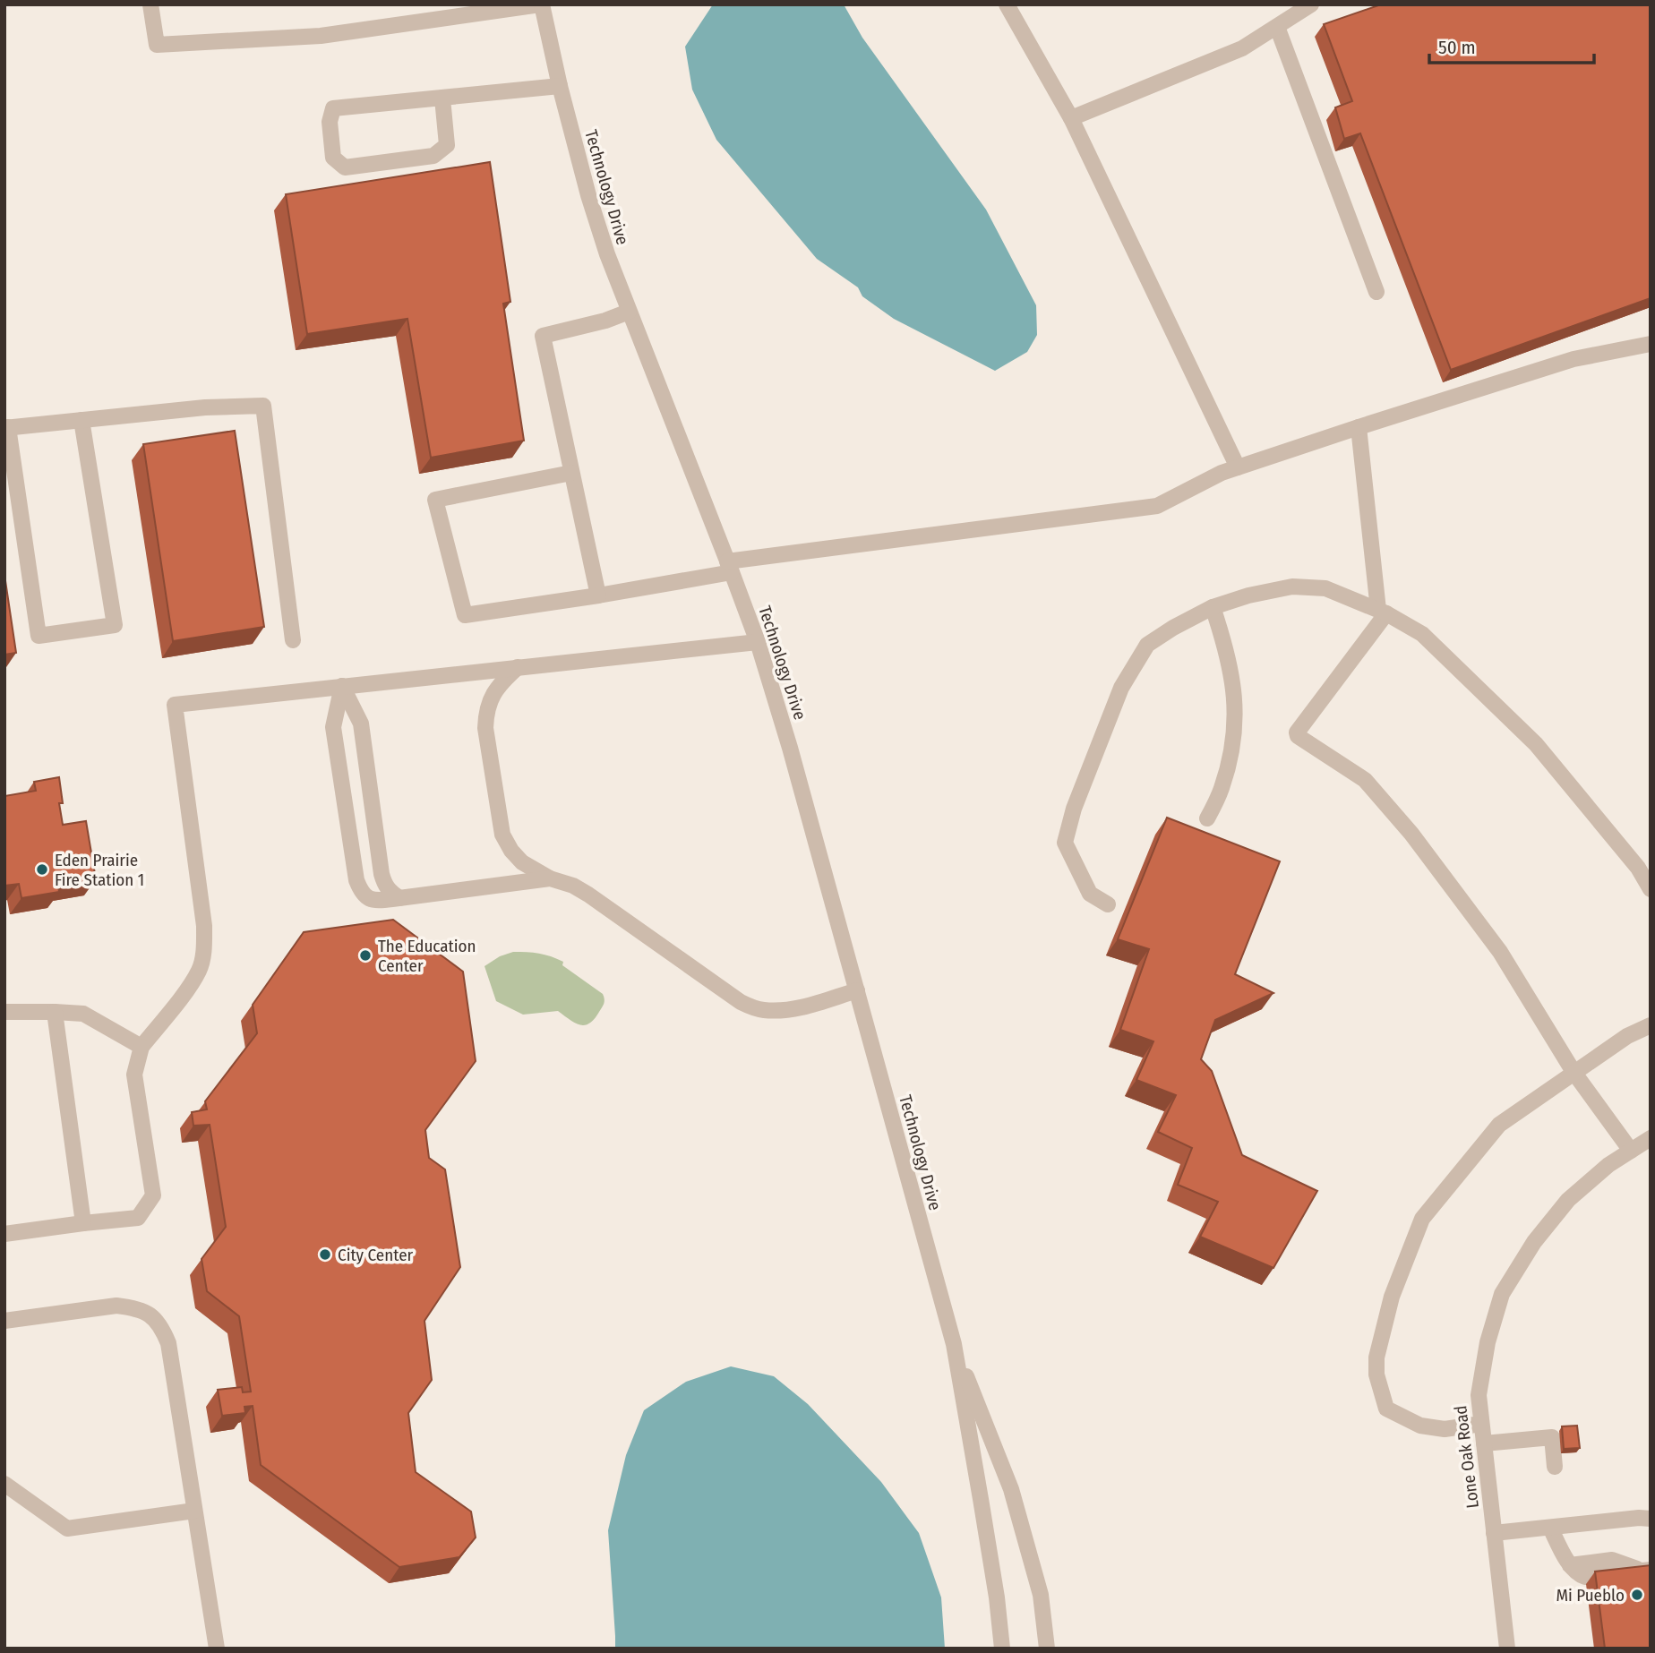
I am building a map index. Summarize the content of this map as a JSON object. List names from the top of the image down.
{
  "streets": {
    "street": ["Technology Drive", "Lone Oak Road"]
  },
  "places": [
    "Eden Prairie Fire Station 1",
    "The Education Center",
    "City Center",
    "Mi Pueblo"
  ],
  "scale_bar": "50 m"
}
